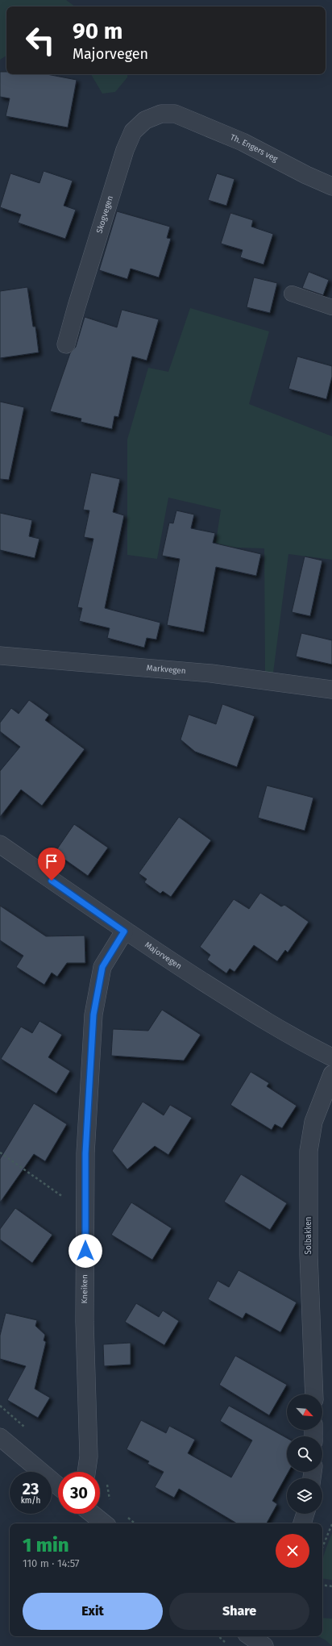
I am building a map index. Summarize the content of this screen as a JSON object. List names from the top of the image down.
{
  "streets": {
    "street": [
      "Th. Engers veg",
      "Skogvegen",
      "Markvegen",
      "Majorvegen",
      "Solbakken",
      "Kneiken"
    ]
  },
  "crossings": [
    ["Th. Engers veg", "Skogvegen"],
    ["Majorvegen", "Kneiken"]
  ],
  "north": "bottom right",
  "page": {
    "turn": ["90 m", "Majorvegen"],
    "speed": "23 km/h",
    "limit": "30",
    "heading": ["1 min", "110 m · 14:57"],
    "buttons": ["Exit", "Share"]
  }
}
